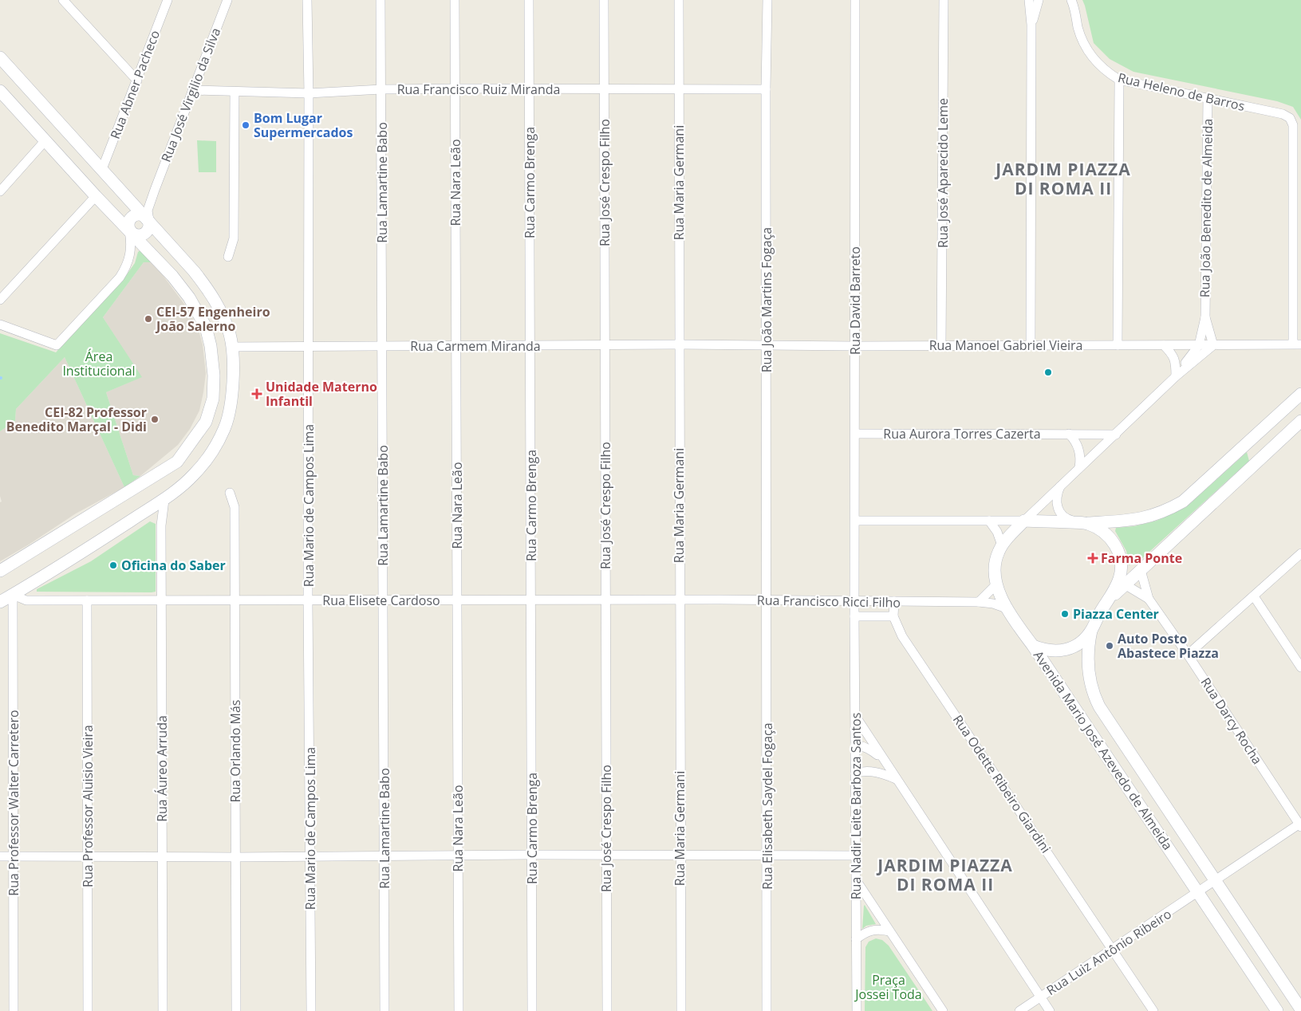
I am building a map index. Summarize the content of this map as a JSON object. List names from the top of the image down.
{
  "streets": {
    "street": [
      "Rua Abner Pacheco",
      "Rua Francisco Ruiz Miranda",
      "Rua Heleno de Barros",
      "Rua José Virgilio da Silva",
      "Rua José Aparecido Leme",
      "Rua Lamartine Babo",
      "Rua Nara Leão",
      "Rua Carmo Brenga",
      "Rua José Crespo Filho",
      "Rua Maria Germani",
      "Rua João Benedito de Almeida",
      "Rua João Martins Fogaça",
      "Rua David Barreto",
      "Rua Manoel Gabriel Vieira",
      "Rua Carmem Miranda",
      "Rua Aurora Torres Cazerta",
      "Rua Mario de Campos Lima",
      "Rua Elisete Cardoso",
      "Rua Francisco Ricci Filho",
      "Rua Darcy Rocha",
      "Avenida Mario José Azevedo de Almeida",
      "Rua Orlando Más",
      "Rua Áureo Arruda",
      "Rua Odette Ribeiro Giardini",
      "Rua Professor Walter Carretero",
      "Rua Professor Aluisio Vieira",
      "Rua Elisabeth Saydel Fogaça",
      "Rua Nadir Leite Barboza Santos",
      "Rua Luiz Antônio Ribeiro"
    ]
  },
  "crossings": [
    ["Rua Francisco Ruiz Miranda", "Rua José Virgilio da Silva"],
    ["Rua Francisco Ruiz Miranda", "Rua Lamartine Babo"],
    ["Rua Francisco Ruiz Miranda", "Rua Nara Leão"],
    ["Rua Francisco Ruiz Miranda", "Rua Carmo Brenga"],
    ["Rua Francisco Ruiz Miranda", "Rua José Crespo Filho"],
    ["Rua Francisco Ruiz Miranda", "Rua Maria Germani"],
    ["Rua Francisco Ruiz Miranda", "Rua João Martins Fogaça"],
    ["Rua Francisco Ruiz Miranda", "Rua Mario de Campos Lima"],
    ["Rua Heleno de Barros", "Rua João Benedito de Almeida"],
    ["Rua Heleno de Barros", "Rua Manoel Gabriel Vieira"],
    ["Rua José Aparecido Leme", "Rua Manoel Gabriel Vieira"],
    ["Rua Lamartine Babo", "Rua Carmem Miranda"],
    ["Rua Lamartine Babo", "Rua Elisete Cardoso"],
    ["Rua Nara Leão", "Rua Carmem Miranda"],
    ["Rua Nara Leão", "Rua Elisete Cardoso"],
    ["Rua Carmo Brenga", "Rua Carmem Miranda"],
    ["Rua Carmo Brenga", "Rua Elisete Cardoso"],
    ["Rua José Crespo Filho", "Rua Carmem Miranda"],
    ["Rua José Crespo Filho", "Rua Elisete Cardoso"],
    ["Rua Maria Germani", "Rua Carmem Miranda"],
    ["Rua Maria Germani", "Rua Elisete Cardoso"],
    ["Rua Maria Germani", "Rua Francisco Ricci Filho"],
    ["Rua João Benedito de Almeida", "Rua Manoel Gabriel Vieira"],
    ["Rua João Benedito de Almeida", "Rua Aurora Torres Cazerta"],
    ["Rua João Benedito de Almeida", "Rua Francisco Ricci Filho"],
    ["Rua João Benedito de Almeida", "Avenida Mario José Azevedo de Almeida"],
    ["Rua João Martins Fogaça", "Rua Manoel Gabriel Vieira"],
    ["Rua João Martins Fogaça", "Rua Francisco Ricci Filho"],
    ["Rua João Martins Fogaça", "Rua Elisabeth Saydel Fogaça"],
    ["Rua David Barreto", "Rua Manoel Gabriel Vieira"],
    ["Rua David Barreto", "Rua Aurora Torres Cazerta"],
    ["Rua David Barreto", "Rua Francisco Ricci Filho"],
    ["Rua David Barreto", "Rua Nadir Leite Barboza Santos"],
    ["Rua Manoel Gabriel Vieira", "Rua Carmem Miranda"],
    ["Rua Carmem Miranda", "Rua Mario de Campos Lima"],
    ["Rua Mario de Campos Lima", "Rua Elisete Cardoso"],
    ["Rua Elisete Cardoso", "Rua Francisco Ricci Filho"],
    ["Rua Elisete Cardoso", "Rua Orlando Más"],
    ["Rua Elisete Cardoso", "Rua Áureo Arruda"],
    ["Rua Elisete Cardoso", "Rua Professor Walter Carretero"],
    ["Rua Elisete Cardoso", "Rua Professor Aluisio Vieira"],
    ["Rua Francisco Ricci Filho", "Avenida Mario José Azevedo de Almeida"],
    ["Rua Francisco Ricci Filho", "Rua Odette Ribeiro Giardini"],
    ["Rua Francisco Ricci Filho", "Rua Elisabeth Saydel Fogaça"],
    ["Rua Francisco Ricci Filho", "Rua Nadir Leite Barboza Santos"],
    ["Rua Darcy Rocha", "Rua Luiz Antônio Ribeiro"],
    ["Avenida Mario José Azevedo de Almeida", "Rua Luiz Antônio Ribeiro"],
    ["Rua Odette Ribeiro Giardini", "Rua Luiz Antônio Ribeiro"]
  ],
  "districts": ["JARDIM PIAZZA DI ROMA II", "JARDIM PIAZZA DI ROMA II"],
  "parks": ["Área Institucional", "Praça Jossei Toda"],
  "places": {
    "other": [
      "Bom Lugar Supermercados",
      "CEI-57 Engenheiro João Salerno",
      "ㅤ",
      "CEI-82 Professor Benedito Marçal - Didi",
      "Oficina do Saber",
      "Piazza Center",
      "Auto Posto Abastece Piazza"
    ],
    "health": ["Unidade Materno Infantil", "Farma Ponte"]
  }
}
